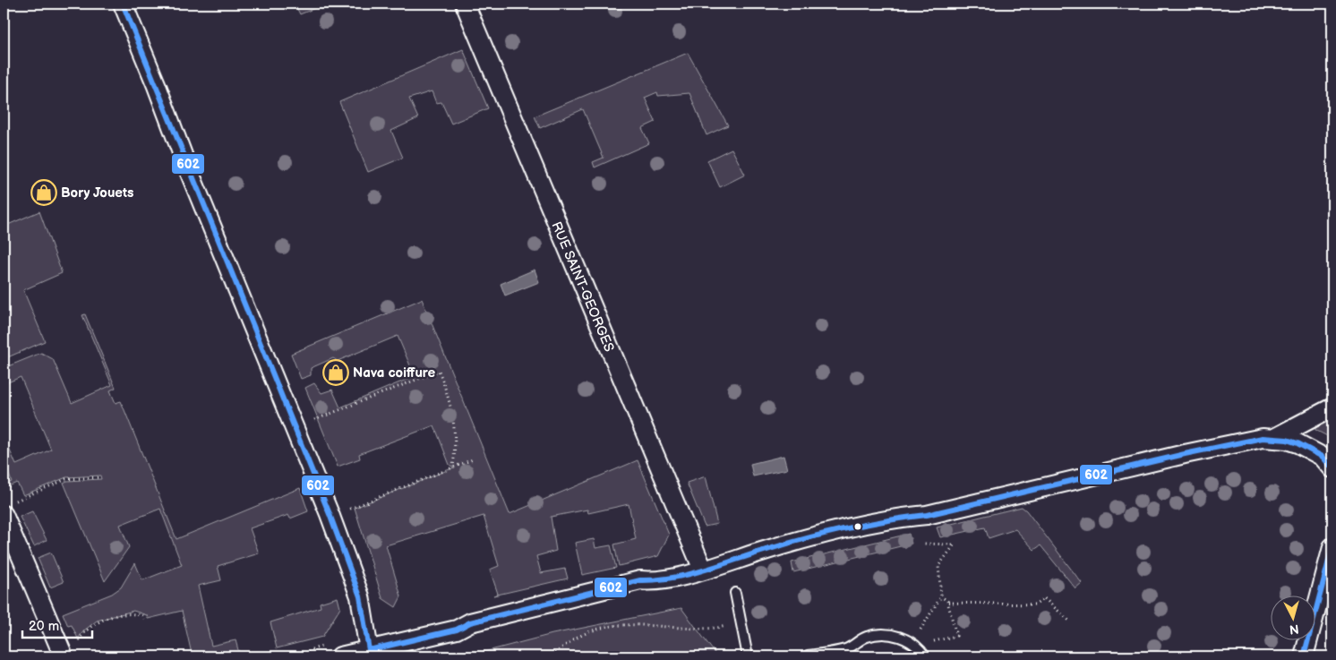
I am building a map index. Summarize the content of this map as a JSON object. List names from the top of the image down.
{
  "streets": {
    "street": ["RUE SAINT-GEORGES"]
  },
  "places": {
    "shop": ["Bory Jouets", "Nava coiffure"]
  },
  "lines": ["transit line 602"],
  "scale_bar": "20 m",
  "north": "bottom"
}
